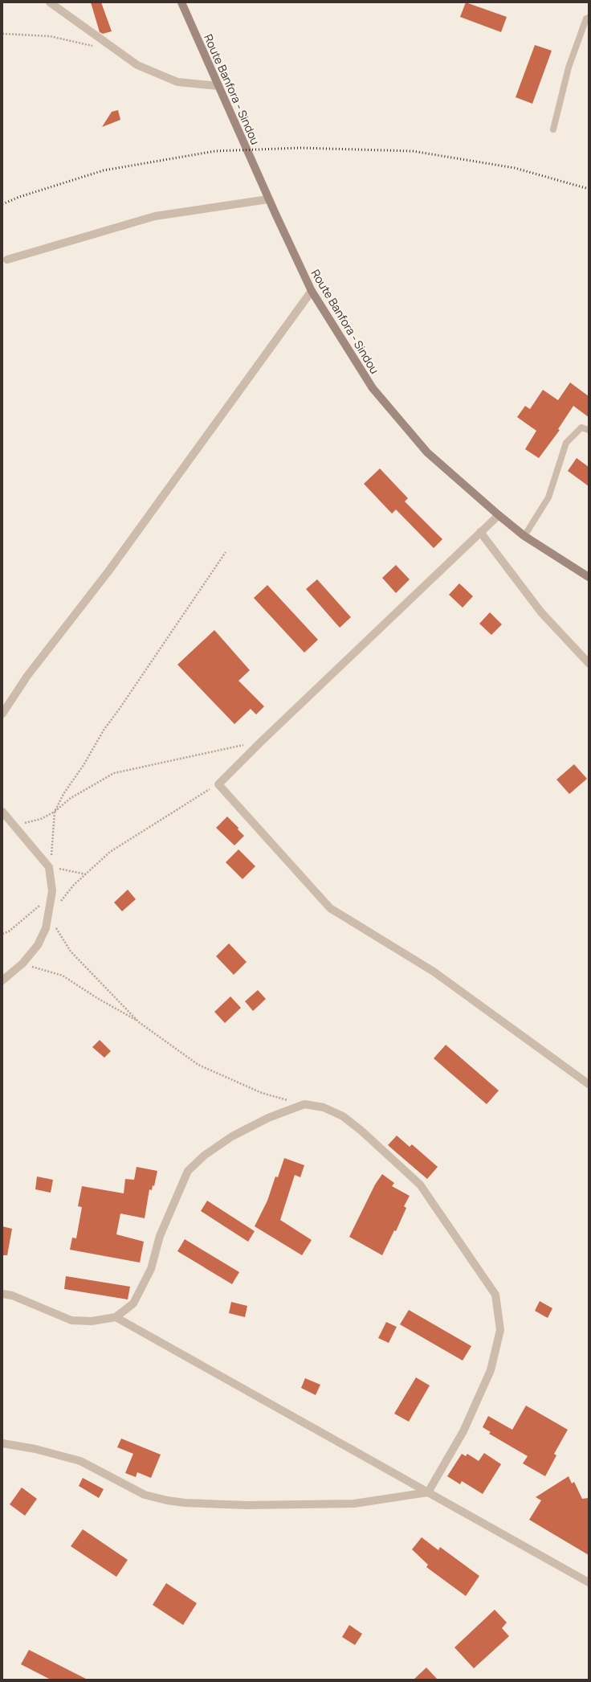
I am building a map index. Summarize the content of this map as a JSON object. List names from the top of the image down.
{
  "streets": {
    "main road": ["Route Banfora - Sindou"]
  }
}
